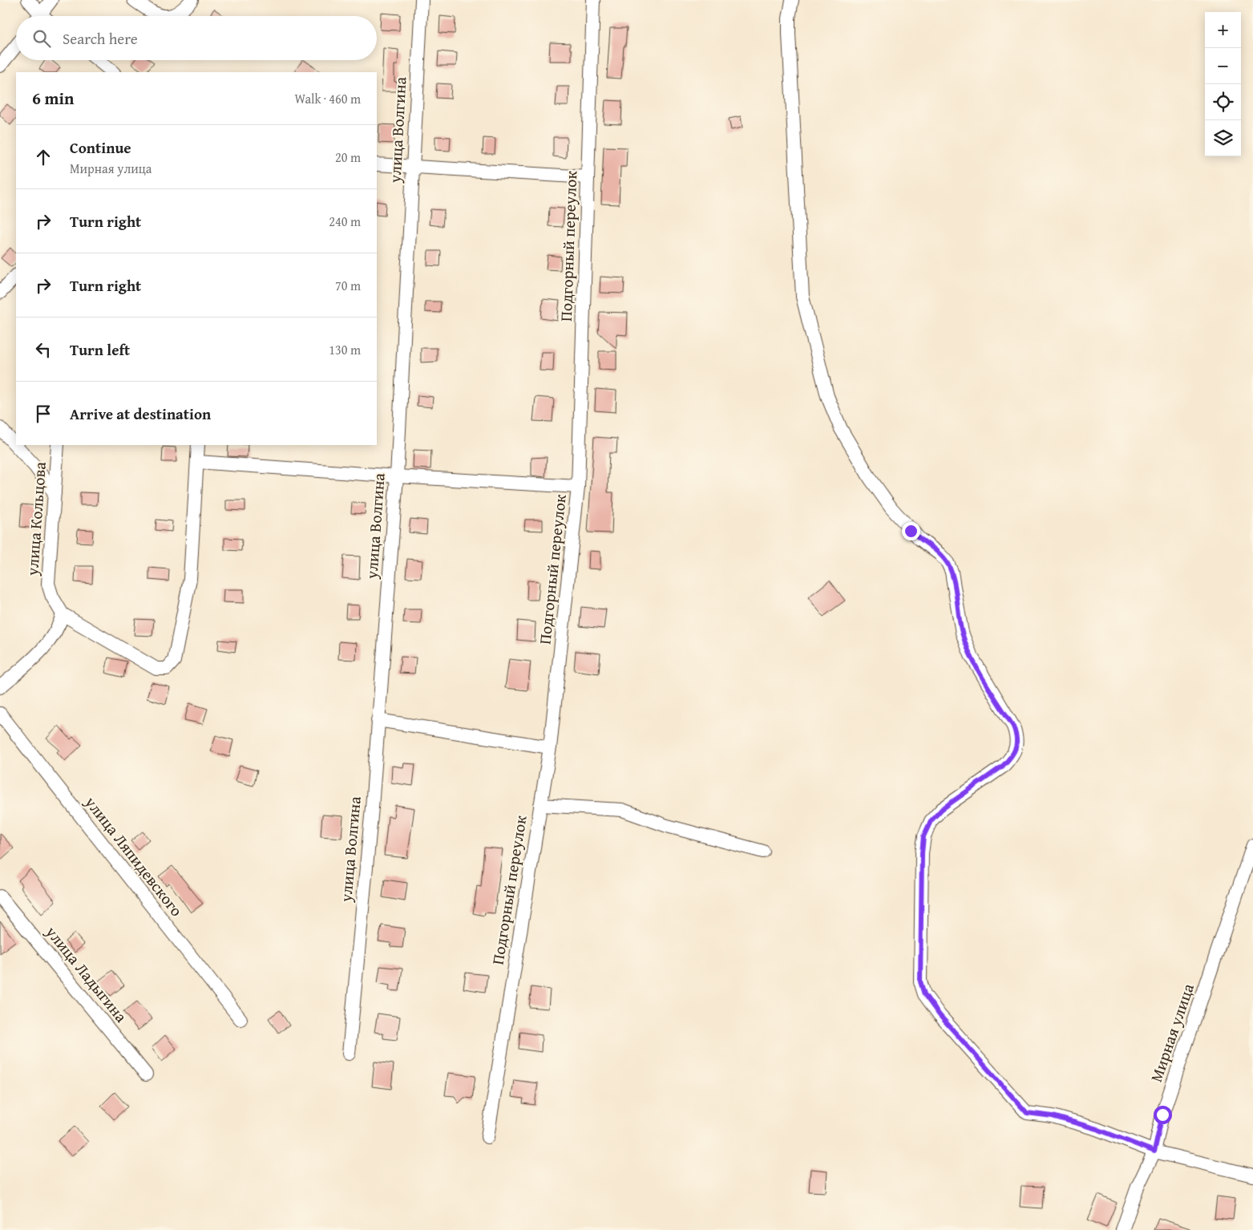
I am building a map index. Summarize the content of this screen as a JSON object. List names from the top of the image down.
{
  "streets": {
    "street": [
      "улица Волгина",
      "Подгорный переулок",
      "улица Кольцова",
      "улица Ляпидевского",
      "улица Ладыгина",
      "Мирная улица"
    ]
  },
  "page": {
    "map_buttons": ["+", "−"],
    "search": "Search here",
    "heading": ["6 min", "Walk · 460 m"],
    "list": [
      ["Continue", "Мирная улица", "20 m"],
      ["Turn right", "240 m"],
      ["Turn right", "70 m"],
      ["Turn left", "130 m"],
      "Arrive at destination"
    ]
  }
}
